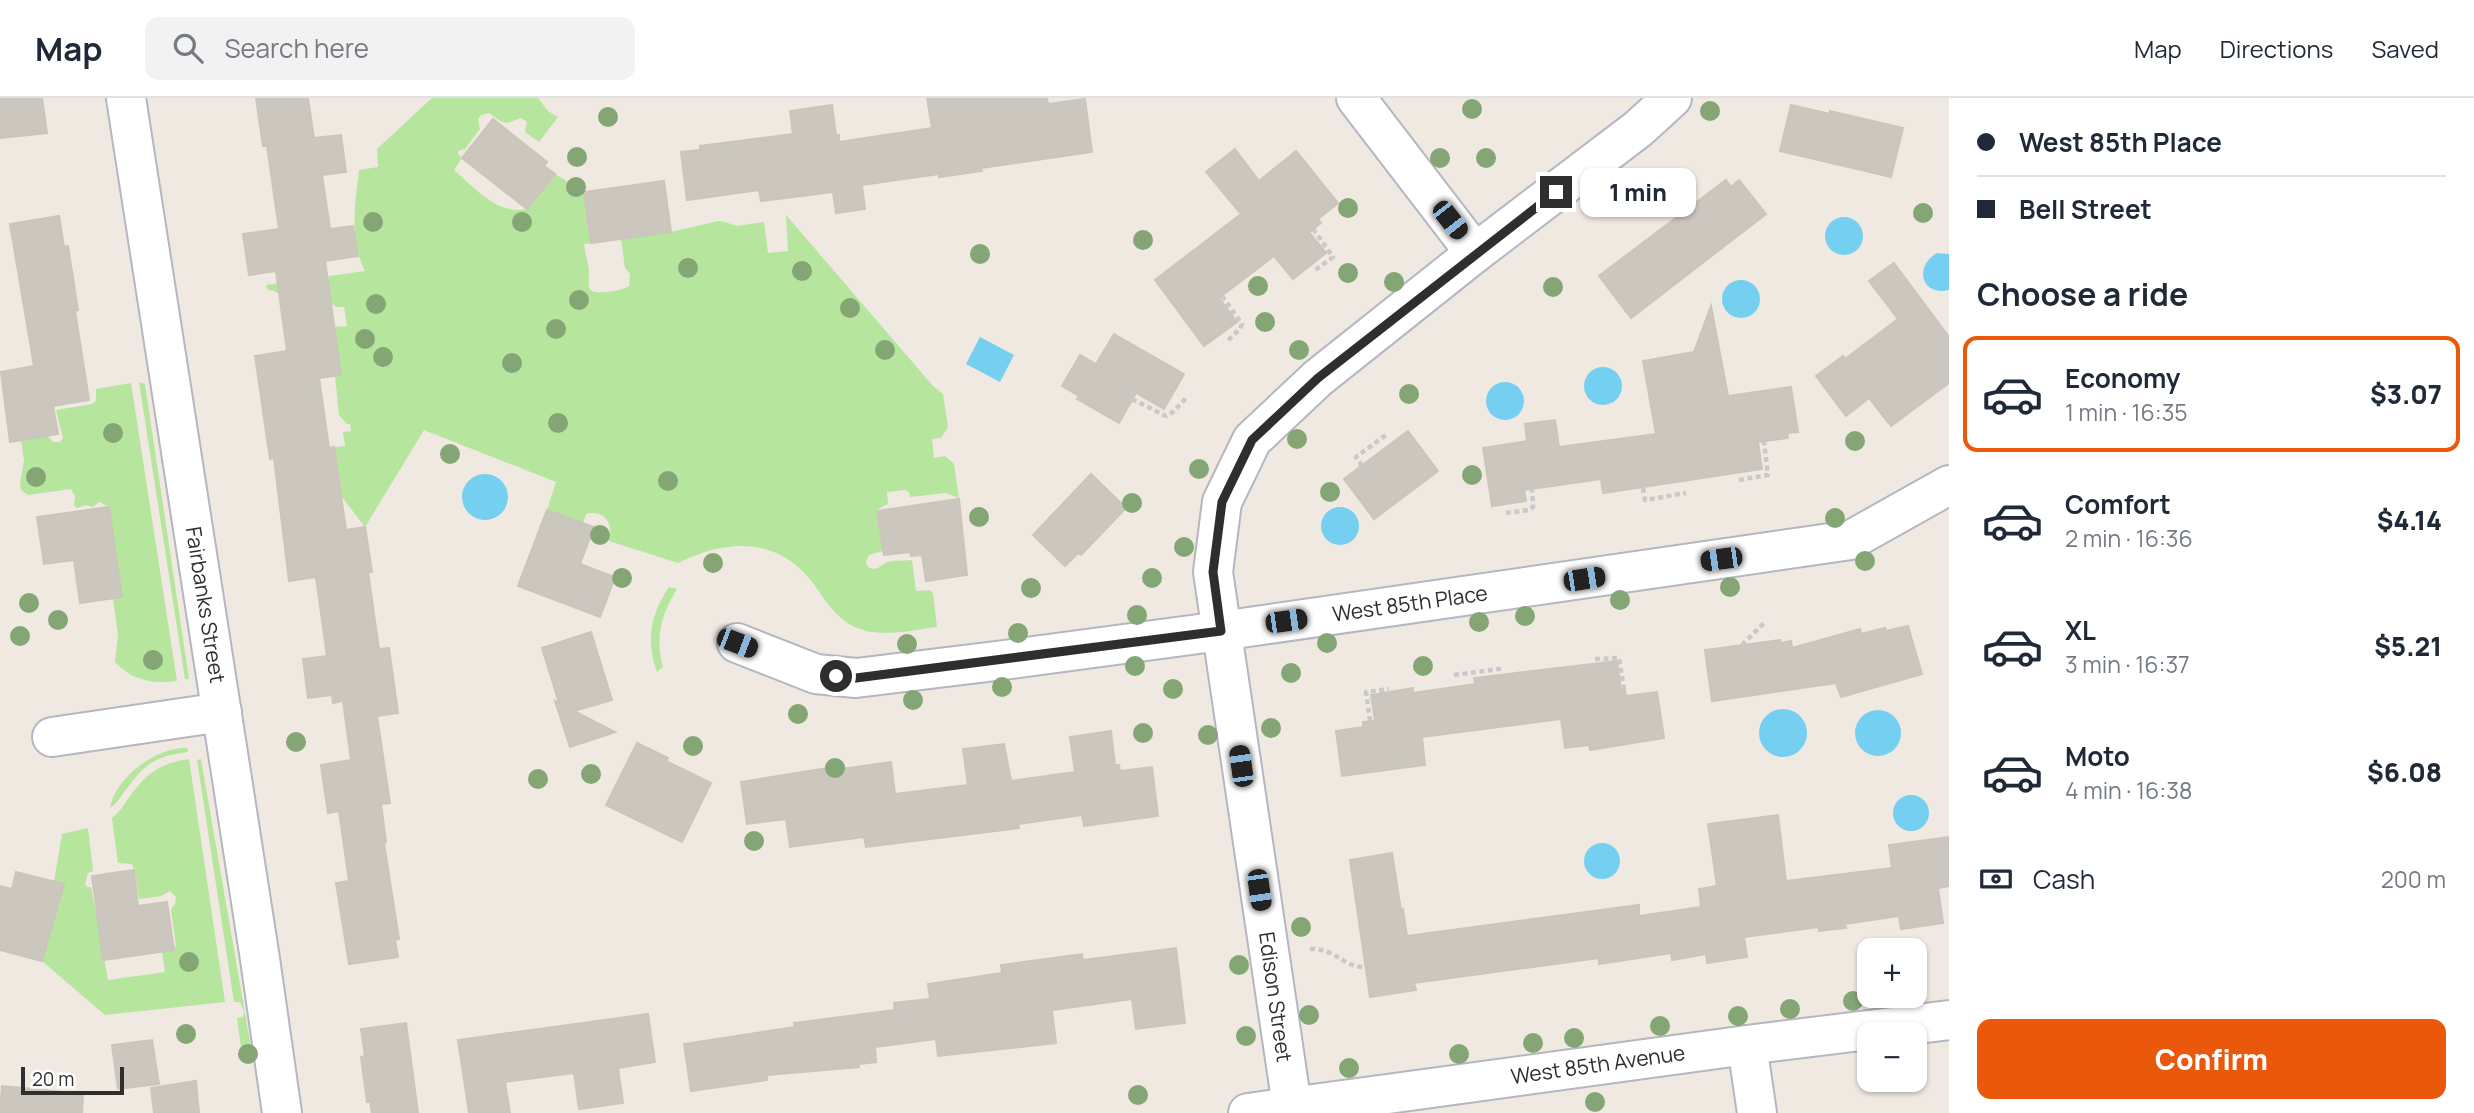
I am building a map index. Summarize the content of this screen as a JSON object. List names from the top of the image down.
{
  "streets": {
    "street": [
      "West 85th Place",
      "Fairbanks Street",
      "Edison Street",
      "West 85th Avenue"
    ]
  },
  "crossings": [
    ["West 85th Place", "Edison Street"],
    ["Edison Street", "West 85th Avenue"]
  ],
  "scale_bar": "20 m",
  "page": {
    "header": "Map",
    "search": "Search here",
    "nav": ["Map", "Directions", "Saved"],
    "banner": ["West 85th Place", "Bell Street"],
    "bubble": "1 min",
    "heading": "Choose a ride",
    "list": [
      {
        "name": "Economy",
        "note": "1 min · 16:35",
        "value": "$3.07"
      },
      {
        "name": "Comfort",
        "note": "2 min · 16:36",
        "value": "$4.14"
      },
      {
        "name": "XL",
        "note": "3 min · 16:37",
        "value": "$5.21"
      },
      {
        "name": "Moto",
        "note": "4 min · 16:38",
        "value": "$6.08"
      }
    ],
    "pay": ["Cash", "200 m"],
    "map_buttons": ["+", "−"],
    "buttons": "Confirm",
    "scale": "20 m"
  }
}
